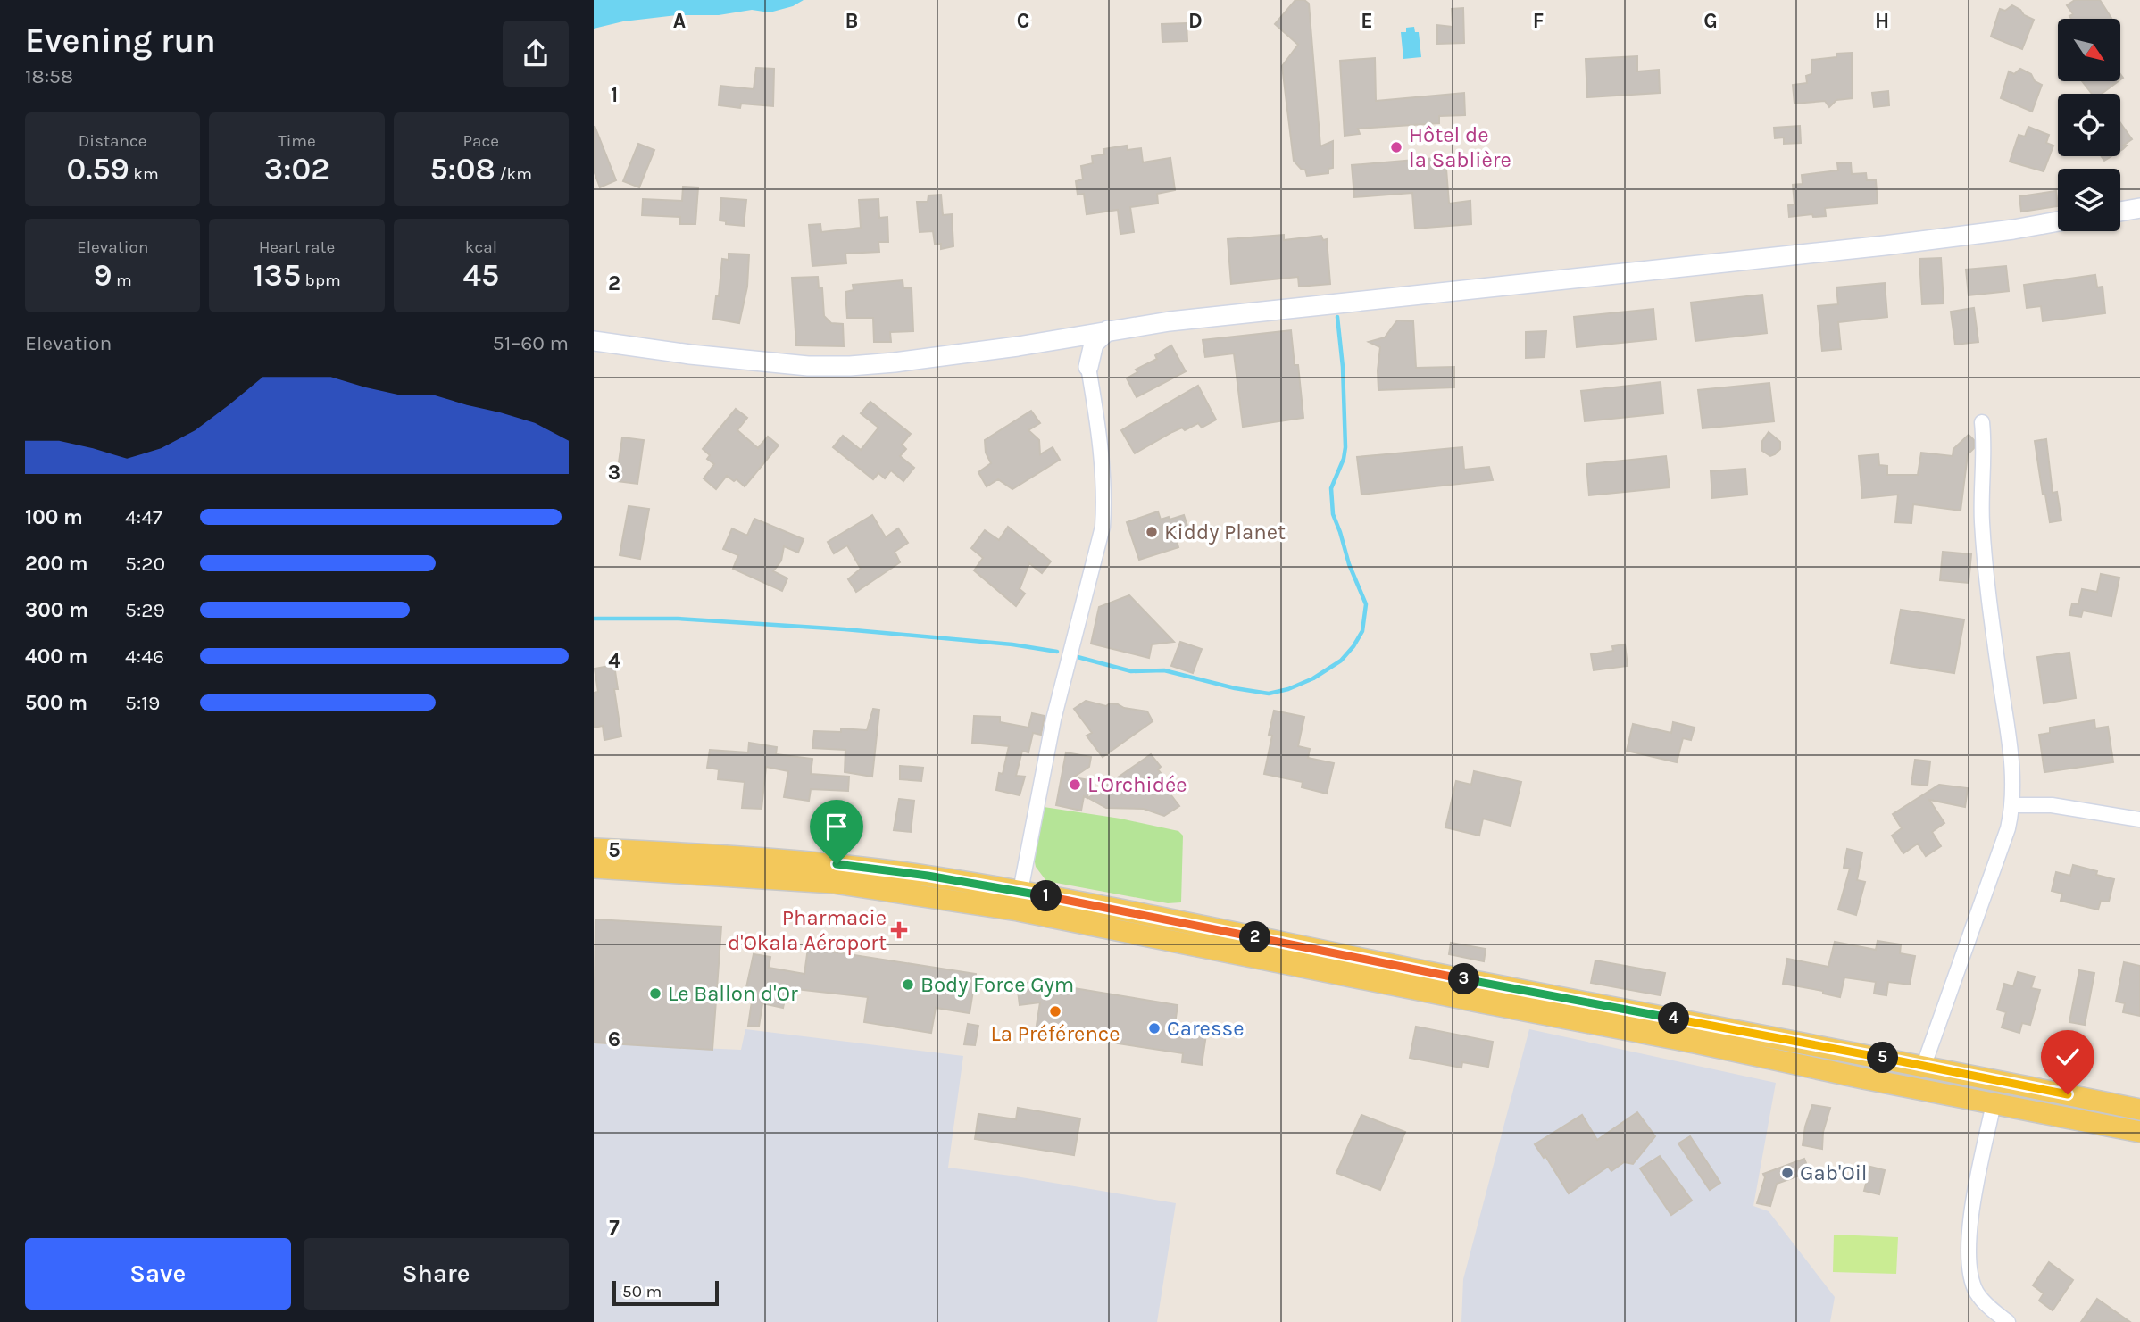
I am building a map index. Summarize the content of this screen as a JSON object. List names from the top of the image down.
{
  "places": {
    "other": [
      "Hôtel de la Sablière",
      "Kiddy Planet",
      "L'Orchidée",
      "Body Force Gym",
      "Le Ballon d'Or",
      "La Préférence",
      "Caresse",
      "Gab'Oil"
    ],
    "health": ["Pharmacie d'Okala Aéroport"]
  },
  "scale_bar": "50 m",
  "north": "bottom right",
  "page": {
    "heading": ["Evening run", "18:58"],
    "stats": [
      ["Distance", "0.59 km"],
      ["Time", "3:02"],
      ["Pace", "5:08 /km"],
      ["Elevation", "9 m"],
      ["Heart rate", "135 bpm"],
      ["kcal", "45"]
    ],
    "chart": ["Elevation", "51–60 m"],
    "list": [
      {
        "name": "100 m",
        "note": "4:47"
      },
      {
        "name": "200 m",
        "note": "5:20"
      },
      {
        "name": "300 m",
        "note": "5:29"
      },
      {
        "name": "400 m",
        "note": "4:46"
      },
      {
        "name": "500 m",
        "note": "5:19"
      }
    ],
    "pins": [
      "1",
      "2",
      "3",
      "4",
      "5"
    ],
    "buttons": ["Save", "Share"],
    "scale": "50 m"
  },
  "grid": {
    "columns": [
      "A",
      "B",
      "C",
      "D",
      "E",
      "F",
      "G",
      "H"
    ],
    "rows": [
      "1",
      "2",
      "3",
      "4",
      "5",
      "6",
      "7"
    ]
  }
}
